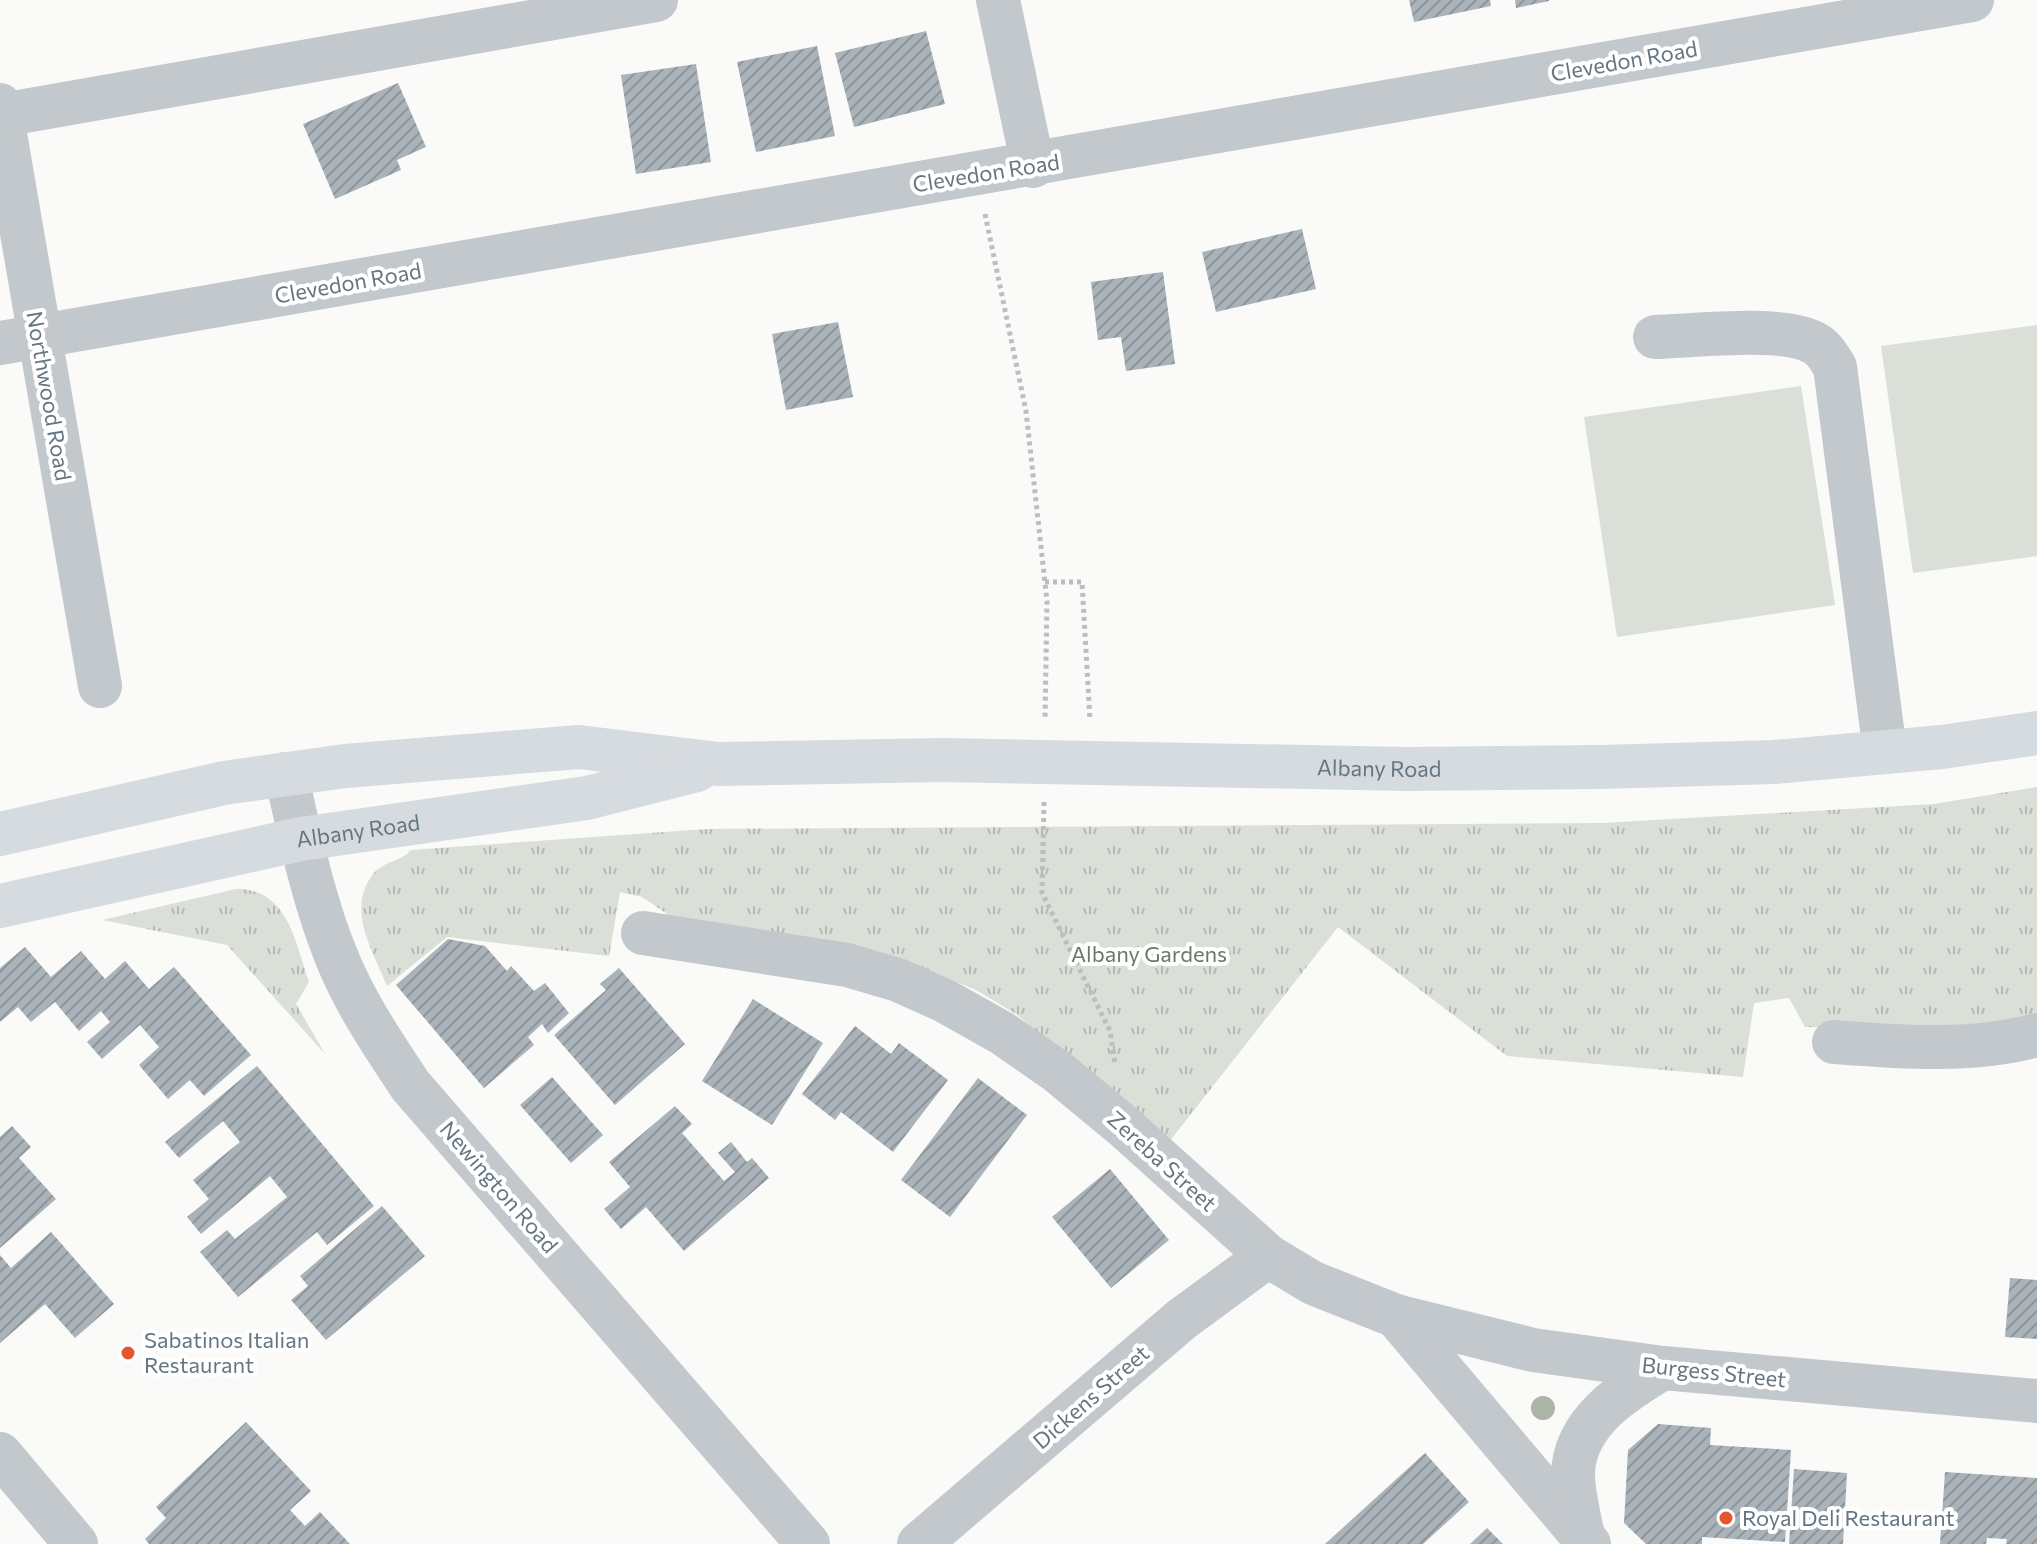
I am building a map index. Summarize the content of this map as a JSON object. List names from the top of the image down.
{
  "streets": {
    "main road": ["Albany Road"],
    "street": [
      "Clevedon Road",
      "Northwood Road",
      "Zereba Street",
      "Newington Road",
      "Burgess Street",
      "Dickens Street"
    ]
  },
  "crossings": [
    ["Clevedon Road", "Northwood Road"],
    ["Albany Road", "Newington Road"],
    ["Zereba Street", "Burgess Street"],
    ["Zereba Street", "Dickens Street"]
  ],
  "parks": ["Albany Gardens"],
  "places": ["Sabatinos Italian Restaurant", "Royal Deli Restaurant"]
}
